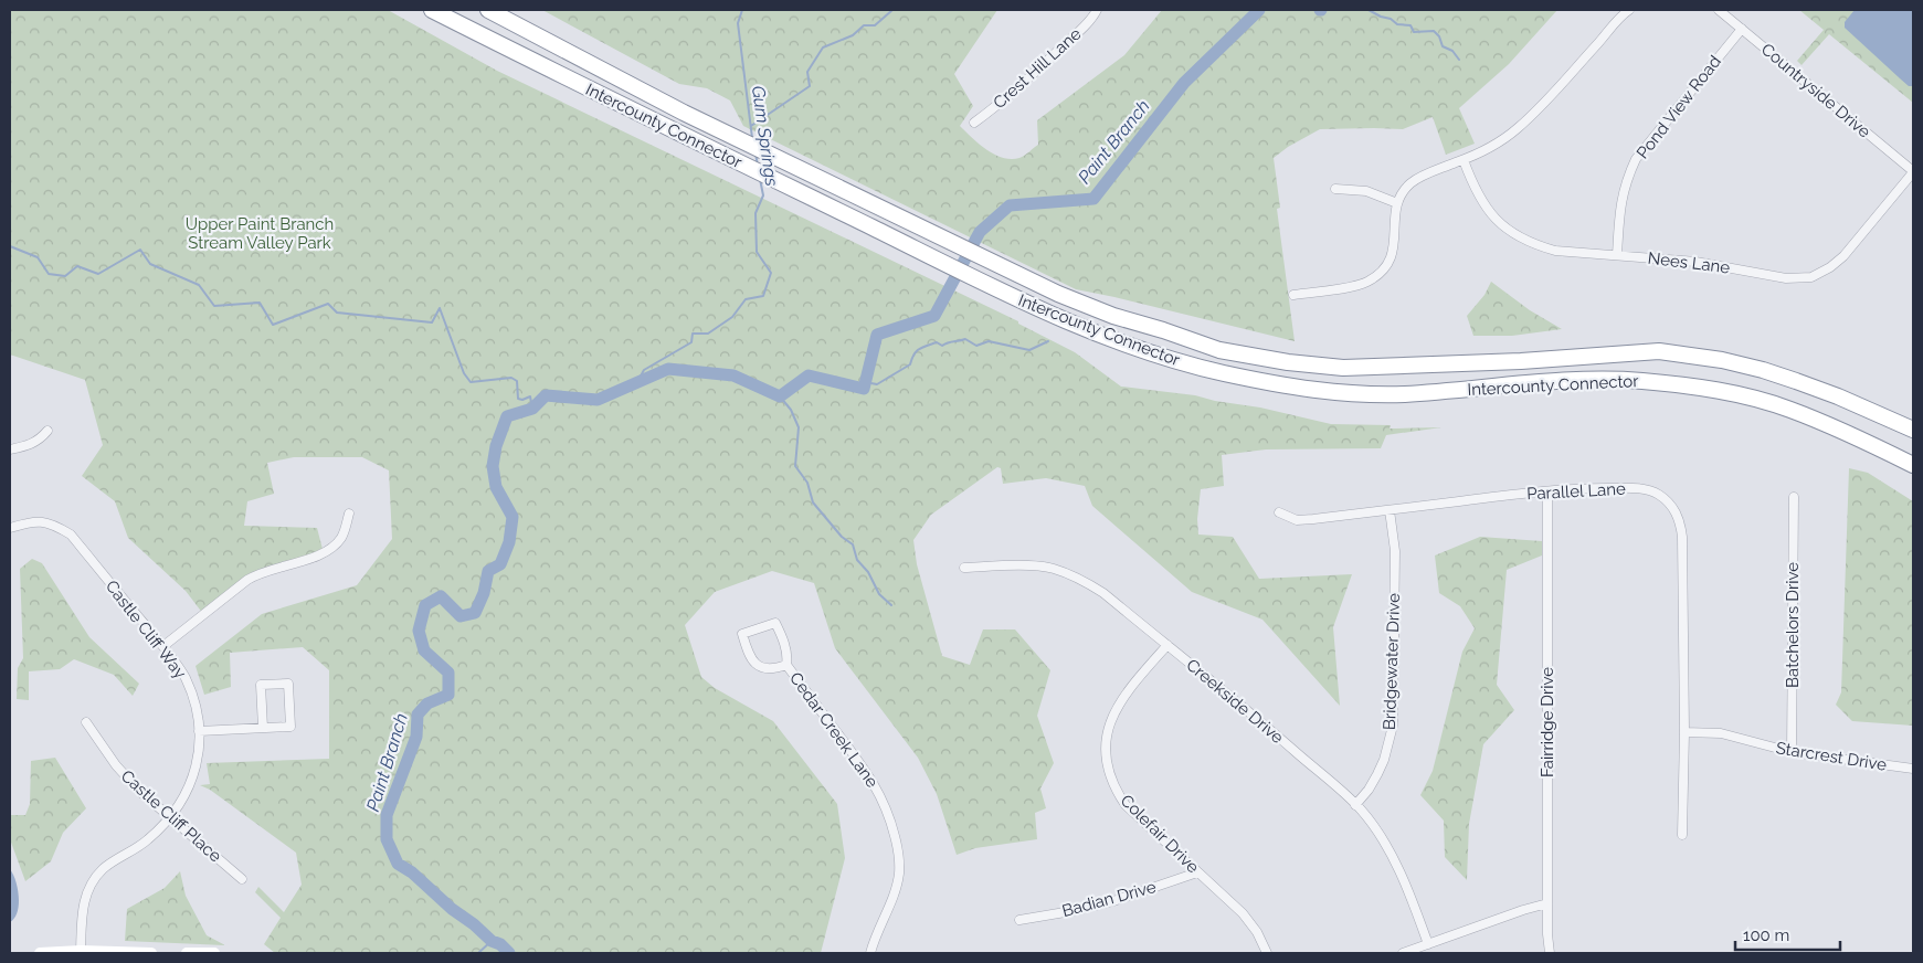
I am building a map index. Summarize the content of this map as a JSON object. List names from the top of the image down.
{
  "streets": {
    "highway": ["Intercounty Connector"],
    "street": [
      "Crest Hill Lane",
      "Countryside Drive",
      "Pond View Road",
      "Nees Lane",
      "Parallel Lane",
      "Batchelors Drive",
      "Castle Cliff Way",
      "Bridgewater Drive",
      "Creekside Drive",
      "Fairridge Drive",
      "Cedar Creek Lane",
      "Starcrest Drive",
      "Castle Cliff Place",
      "Colefair Drive",
      "Badian Drive"
    ]
  },
  "crossings": [
    ["Countryside Drive", "Pond View Road"],
    ["Countryside Drive", "Nees Lane"],
    ["Pond View Road", "Nees Lane"],
    ["Parallel Lane", "Bridgewater Drive"],
    ["Parallel Lane", "Fairridge Drive"],
    ["Parallel Lane", "Starcrest Drive"],
    ["Batchelors Drive", "Starcrest Drive"],
    ["Castle Cliff Way", "Castle Cliff Place"],
    ["Bridgewater Drive", "Creekside Drive"],
    ["Creekside Drive", "Colefair Drive"],
    ["Colefair Drive", "Badian Drive"]
  ],
  "water": ["Gum Springs", "Paint Branch"],
  "parks": ["Upper Paint Branch Stream Valley Park"],
  "scale_bar": "100 m"
}
